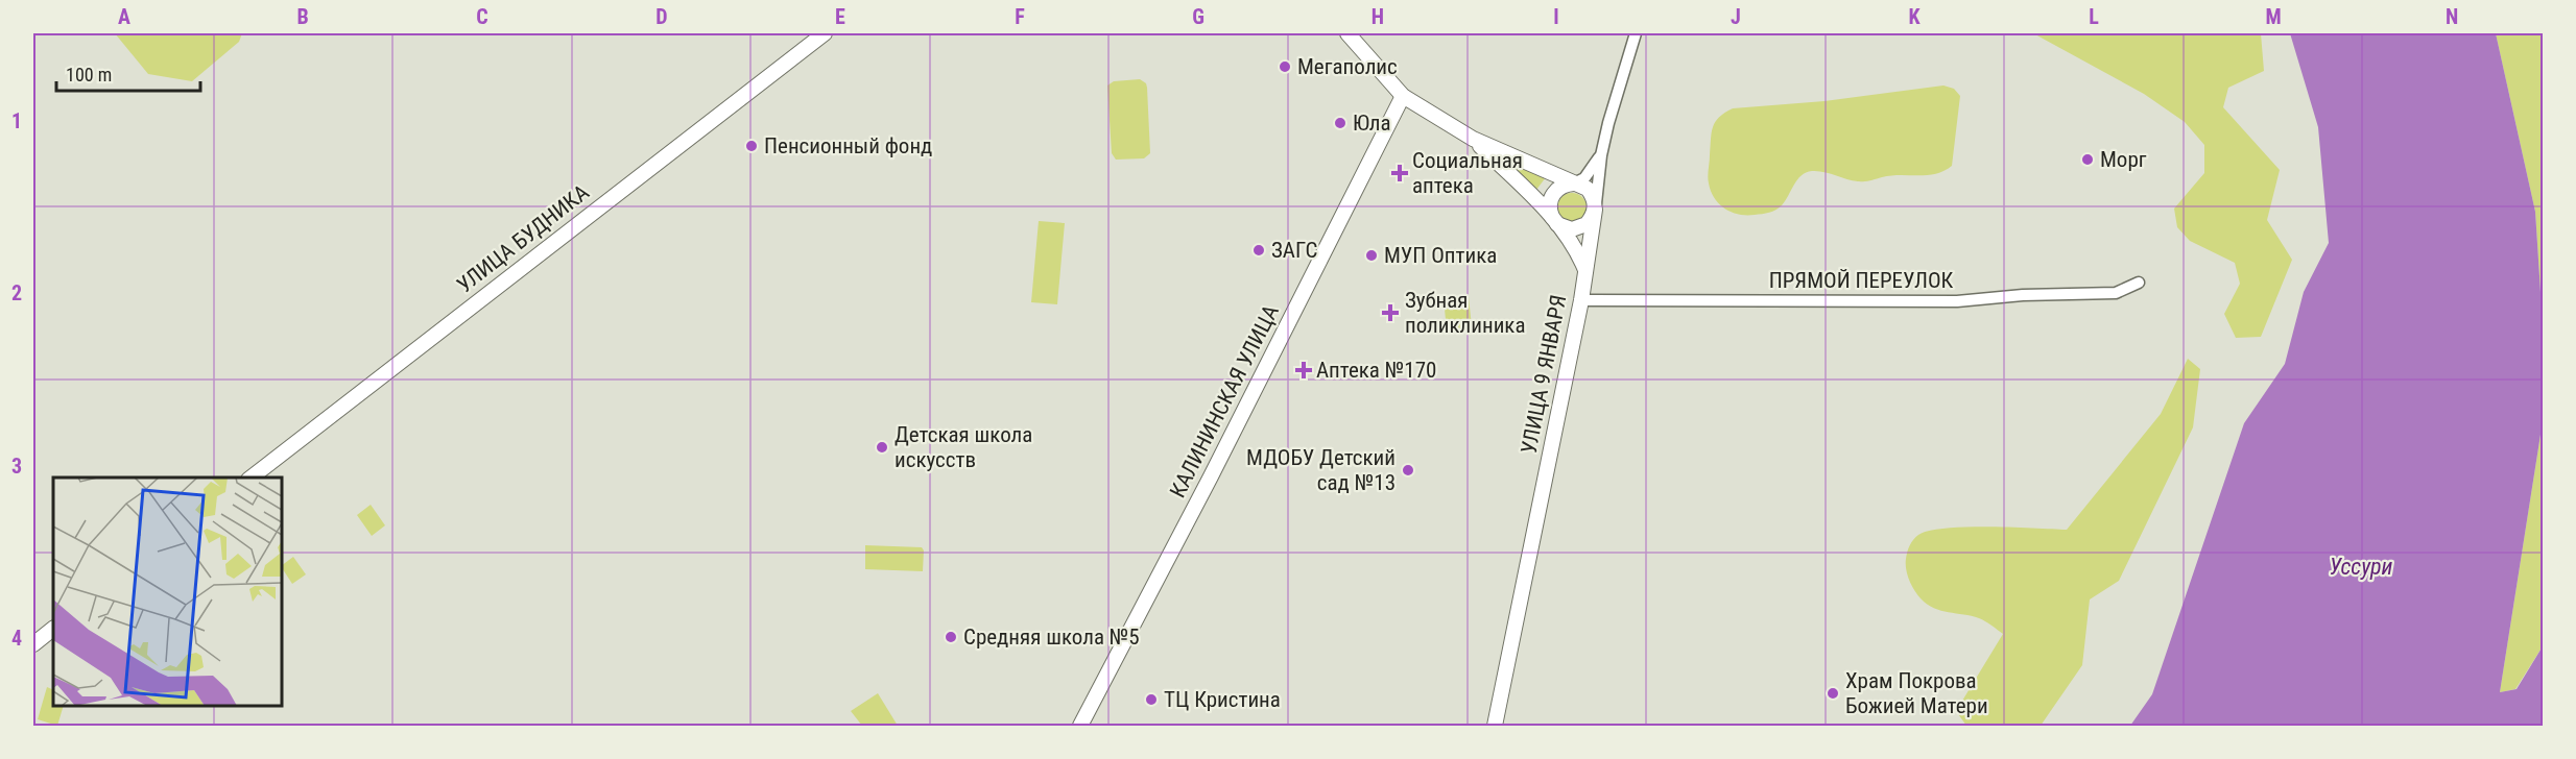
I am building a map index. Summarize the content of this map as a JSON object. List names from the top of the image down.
{
  "streets": {
    "main road": ["УЛИЦА БУДНИКА", "УЛИЦА 9 ЯНВАРЯ", "КАЛИНИНСКАЯ УЛИЦА"],
    "street": ["ПРЯМОЙ ПЕРЕУЛОК"]
  },
  "crossings": [
    ["ПРЯМОЙ ПЕРЕУЛОК", "УЛИЦА 9 ЯНВАРЯ"]
  ],
  "water": ["Уссури"],
  "places": {
    "other": [
      "Мегаполис",
      "Юла",
      "Пенсионный фонд",
      "Морг",
      "ЗАГС",
      "МУП Оптика",
      "Детская школа искусств",
      "МДОБУ Детский сад №13",
      "Средняя школа №5",
      "Храм Покрова Божией Матери",
      "ТЦ Кристина"
    ],
    "health": ["Социальная аптека", "Зубная поликлиника", "Аптека №170"]
  },
  "scale_bar": "100 m",
  "grid": {
    "columns": [
      "A",
      "B",
      "C",
      "D",
      "E",
      "F",
      "G",
      "H",
      "I",
      "J",
      "K",
      "L",
      "M",
      "N"
    ],
    "rows": [
      "1",
      "2",
      "3",
      "4"
    ]
  }
}
